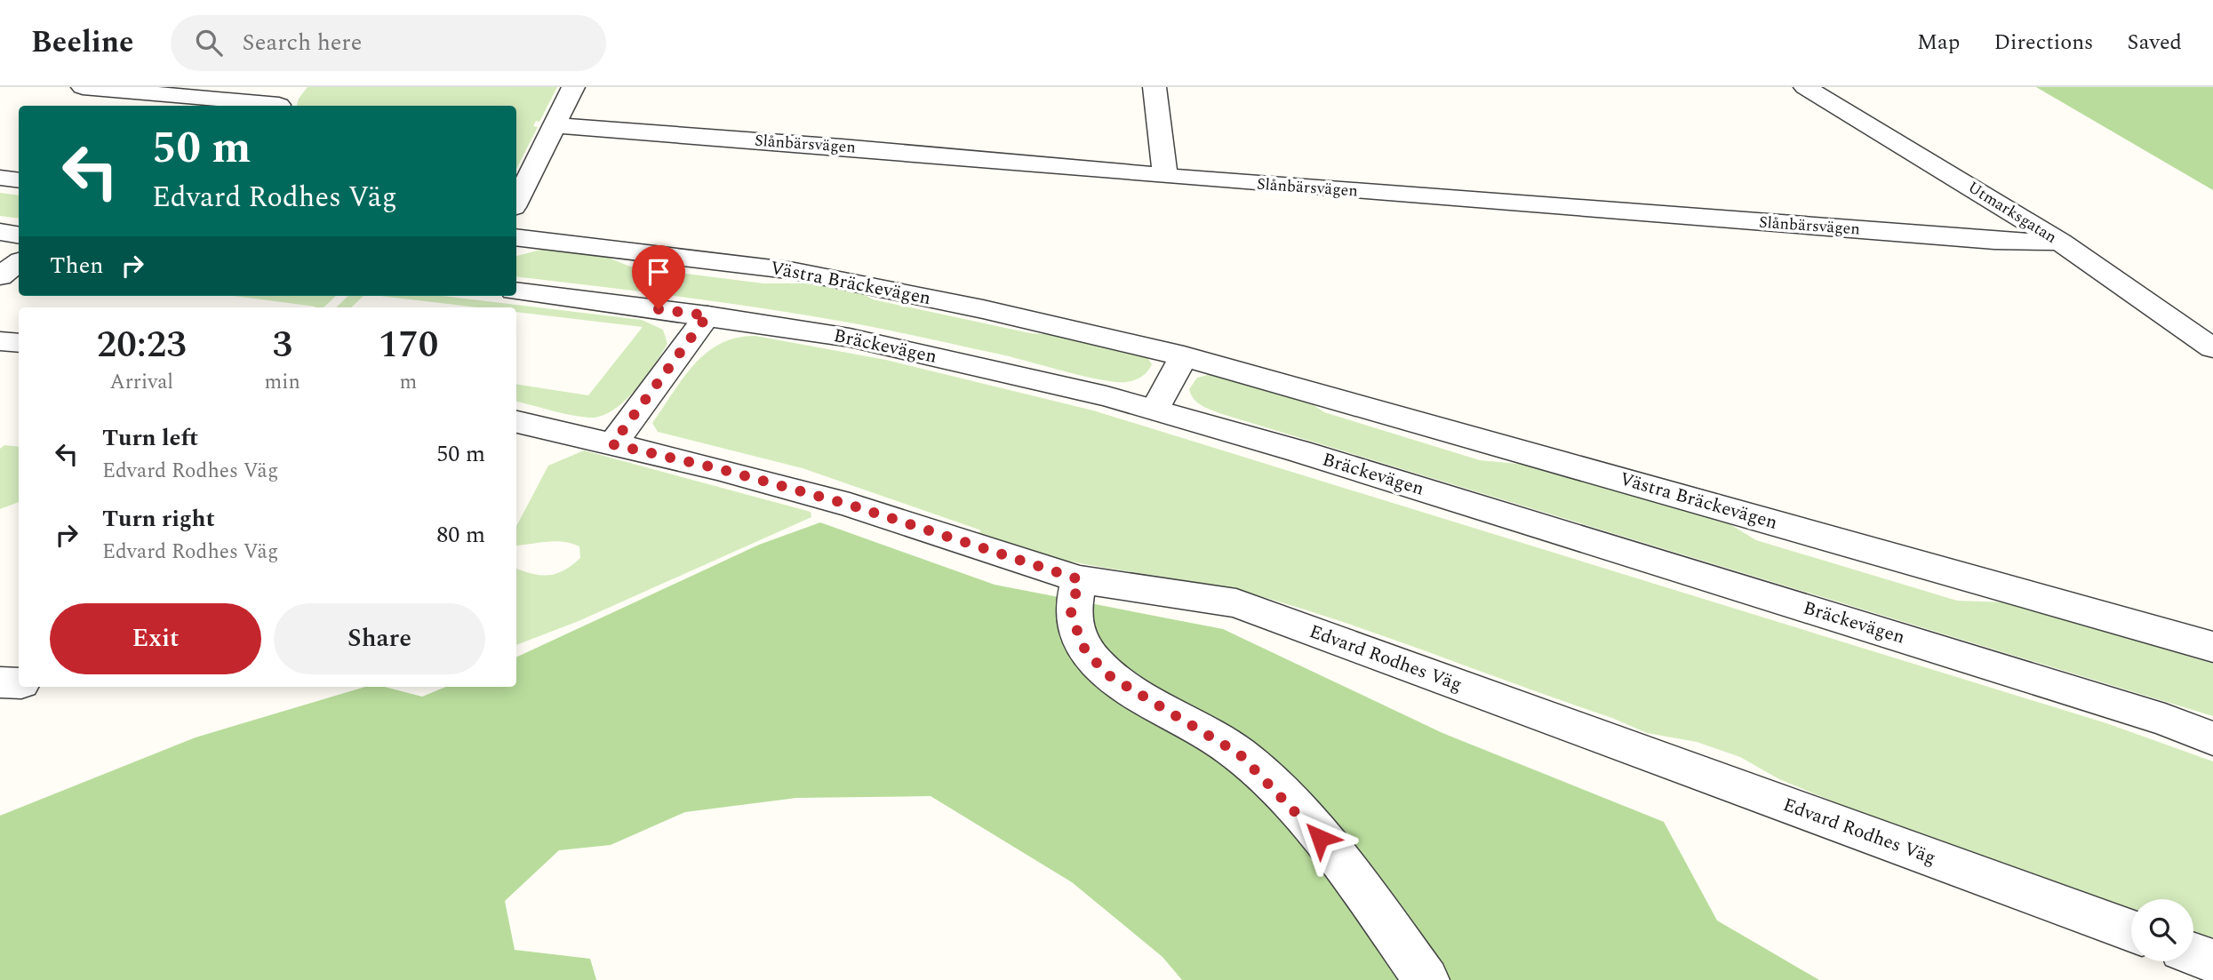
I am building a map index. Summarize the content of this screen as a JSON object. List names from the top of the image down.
{
  "streets": {
    "street": [
      "Slånbärsvägen",
      "Utmarksgatan",
      "Västra Bräckevägen",
      "Bräckevägen",
      "Edvard Rodhes Väg"
    ]
  },
  "crossings": [
    ["Slånbärsvägen", "Utmarksgatan"]
  ],
  "page": {
    "header": "Beeline",
    "search": "Search here",
    "nav": ["Map", "Directions", "Saved"],
    "turn": ["50 m", "Edvard Rodhes Väg"],
    "then": "Then",
    "eta": [
      "20:23",
      "Arrival",
      "3",
      "min",
      "170",
      "m"
    ],
    "list": [
      {
        "name": "Turn left",
        "note": "Edvard Rodhes Väg",
        "value": "50 m"
      },
      {
        "name": "Turn right",
        "note": "Edvard Rodhes Väg",
        "value": "80 m"
      }
    ],
    "buttons": ["Exit", "Share"]
  }
}
